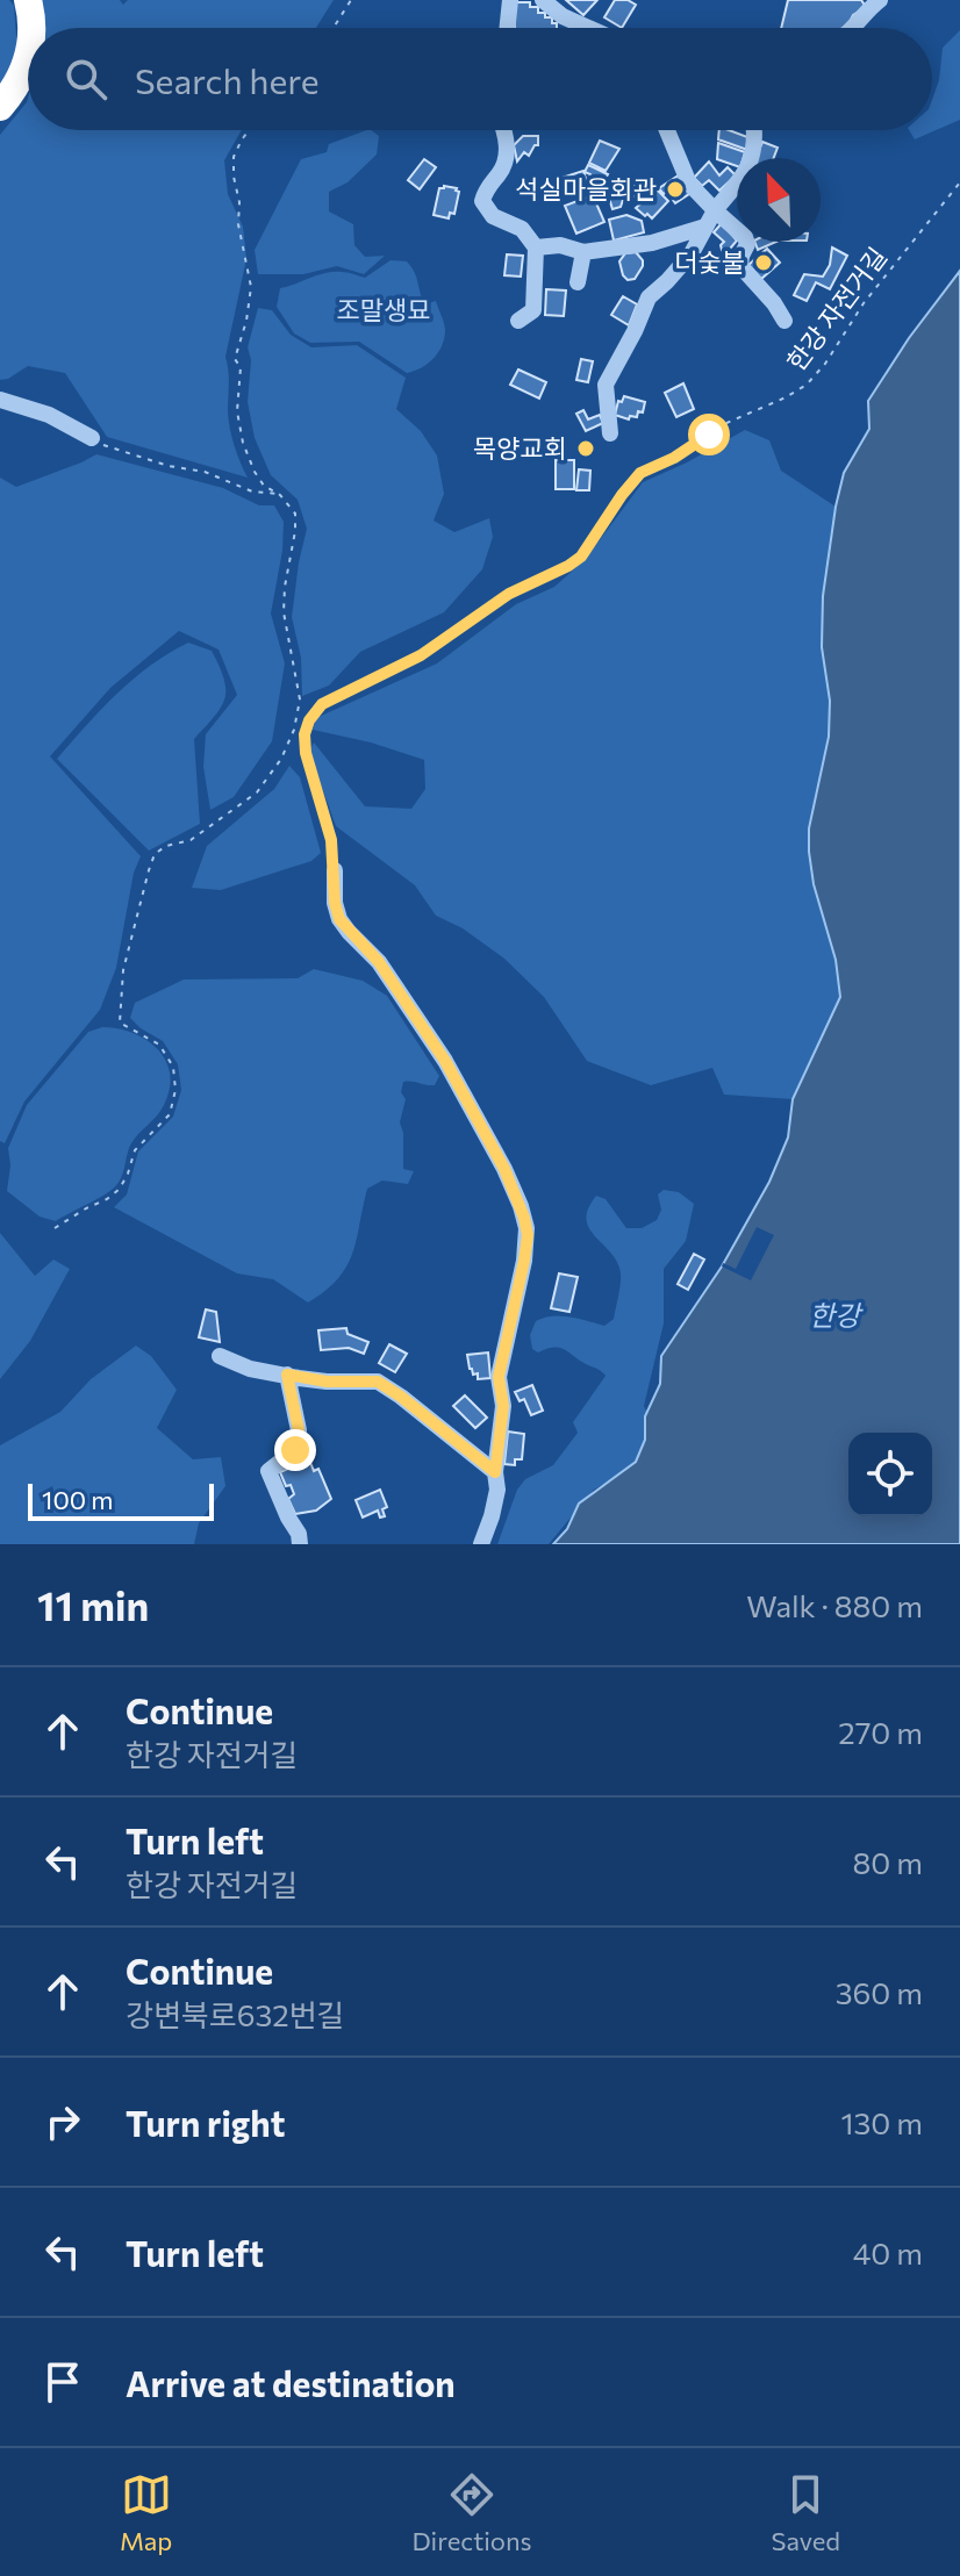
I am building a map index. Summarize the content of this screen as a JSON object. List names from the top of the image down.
{
  "streets": {
    "path": ["한강 자전거길"]
  },
  "water": ["한강"],
  "parks": ["조말생묘"],
  "places": ["석실마을회관", "더숯불", "목양교회"],
  "scale_bar": "100 m",
  "north": "top left",
  "page": {
    "search": "Search here",
    "scale": "100 m",
    "heading": ["11 min", "Walk · 880 m"],
    "list": [
      ["Continue", "한강 자전거길", "270 m"],
      ["Turn left", "한강 자전거길", "80 m"],
      ["Continue", "강변북로632번길", "360 m"],
      ["Turn right", "130 m"],
      ["Turn left", "40 m"],
      "Arrive at destination"
    ],
    "nav": ["Map", "Directions", "Saved"]
  }
}
